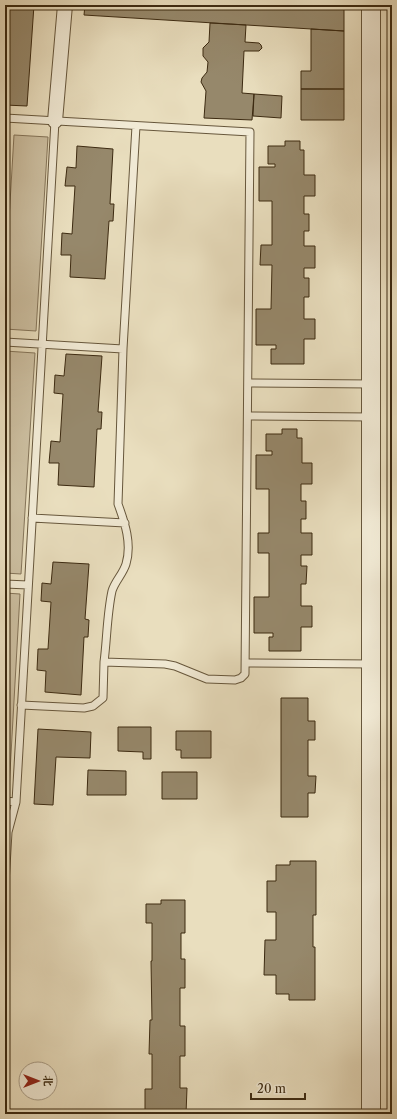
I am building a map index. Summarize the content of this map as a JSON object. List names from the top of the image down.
{
  "scale_bar": "20 m",
  "north": "right"
}
